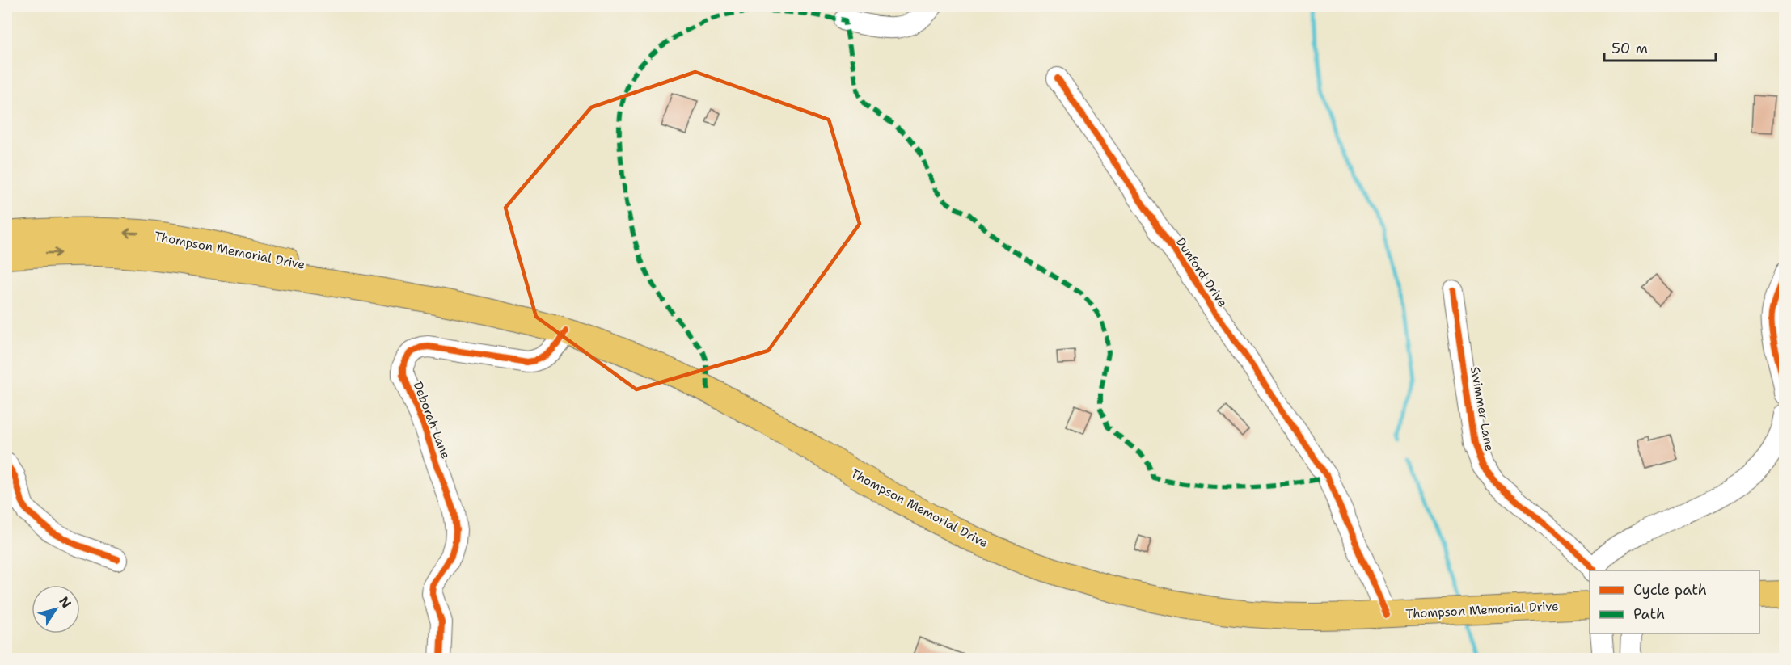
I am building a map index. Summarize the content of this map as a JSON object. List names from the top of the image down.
{
  "streets": {
    "main road": ["Thompson Memorial Drive"],
    "street": ["Dunford Drive", "Swimmer Lane", "Deborah Lane"]
  },
  "crossings": [
    ["Thompson Memorial Drive", "Dunford Drive"],
    ["Thompson Memorial Drive", "Deborah Lane"]
  ],
  "legend": ["Cycle path", "Path"],
  "scale_bar": "50 m",
  "north": "top right"
}
